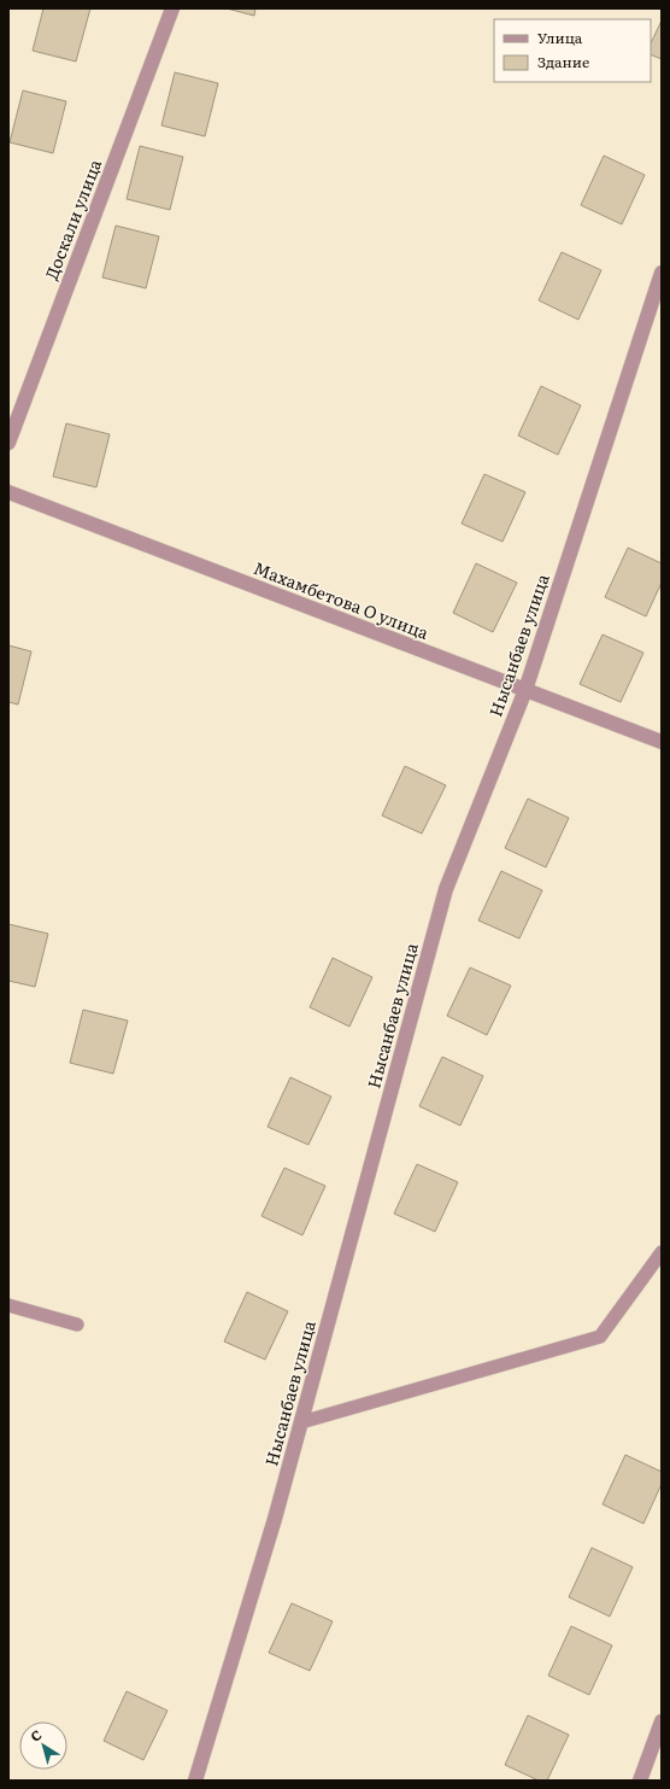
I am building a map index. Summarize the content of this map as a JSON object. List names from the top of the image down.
{
  "streets": {
    "street": ["Доскали улица", "Махамбетова О улица", "Нысанбаев улица"]
  },
  "crossings": [
    ["Махамбетова О улица", "Нысанбаев улица"]
  ],
  "legend": ["Улица", "Здание"],
  "north": "top left"
}
